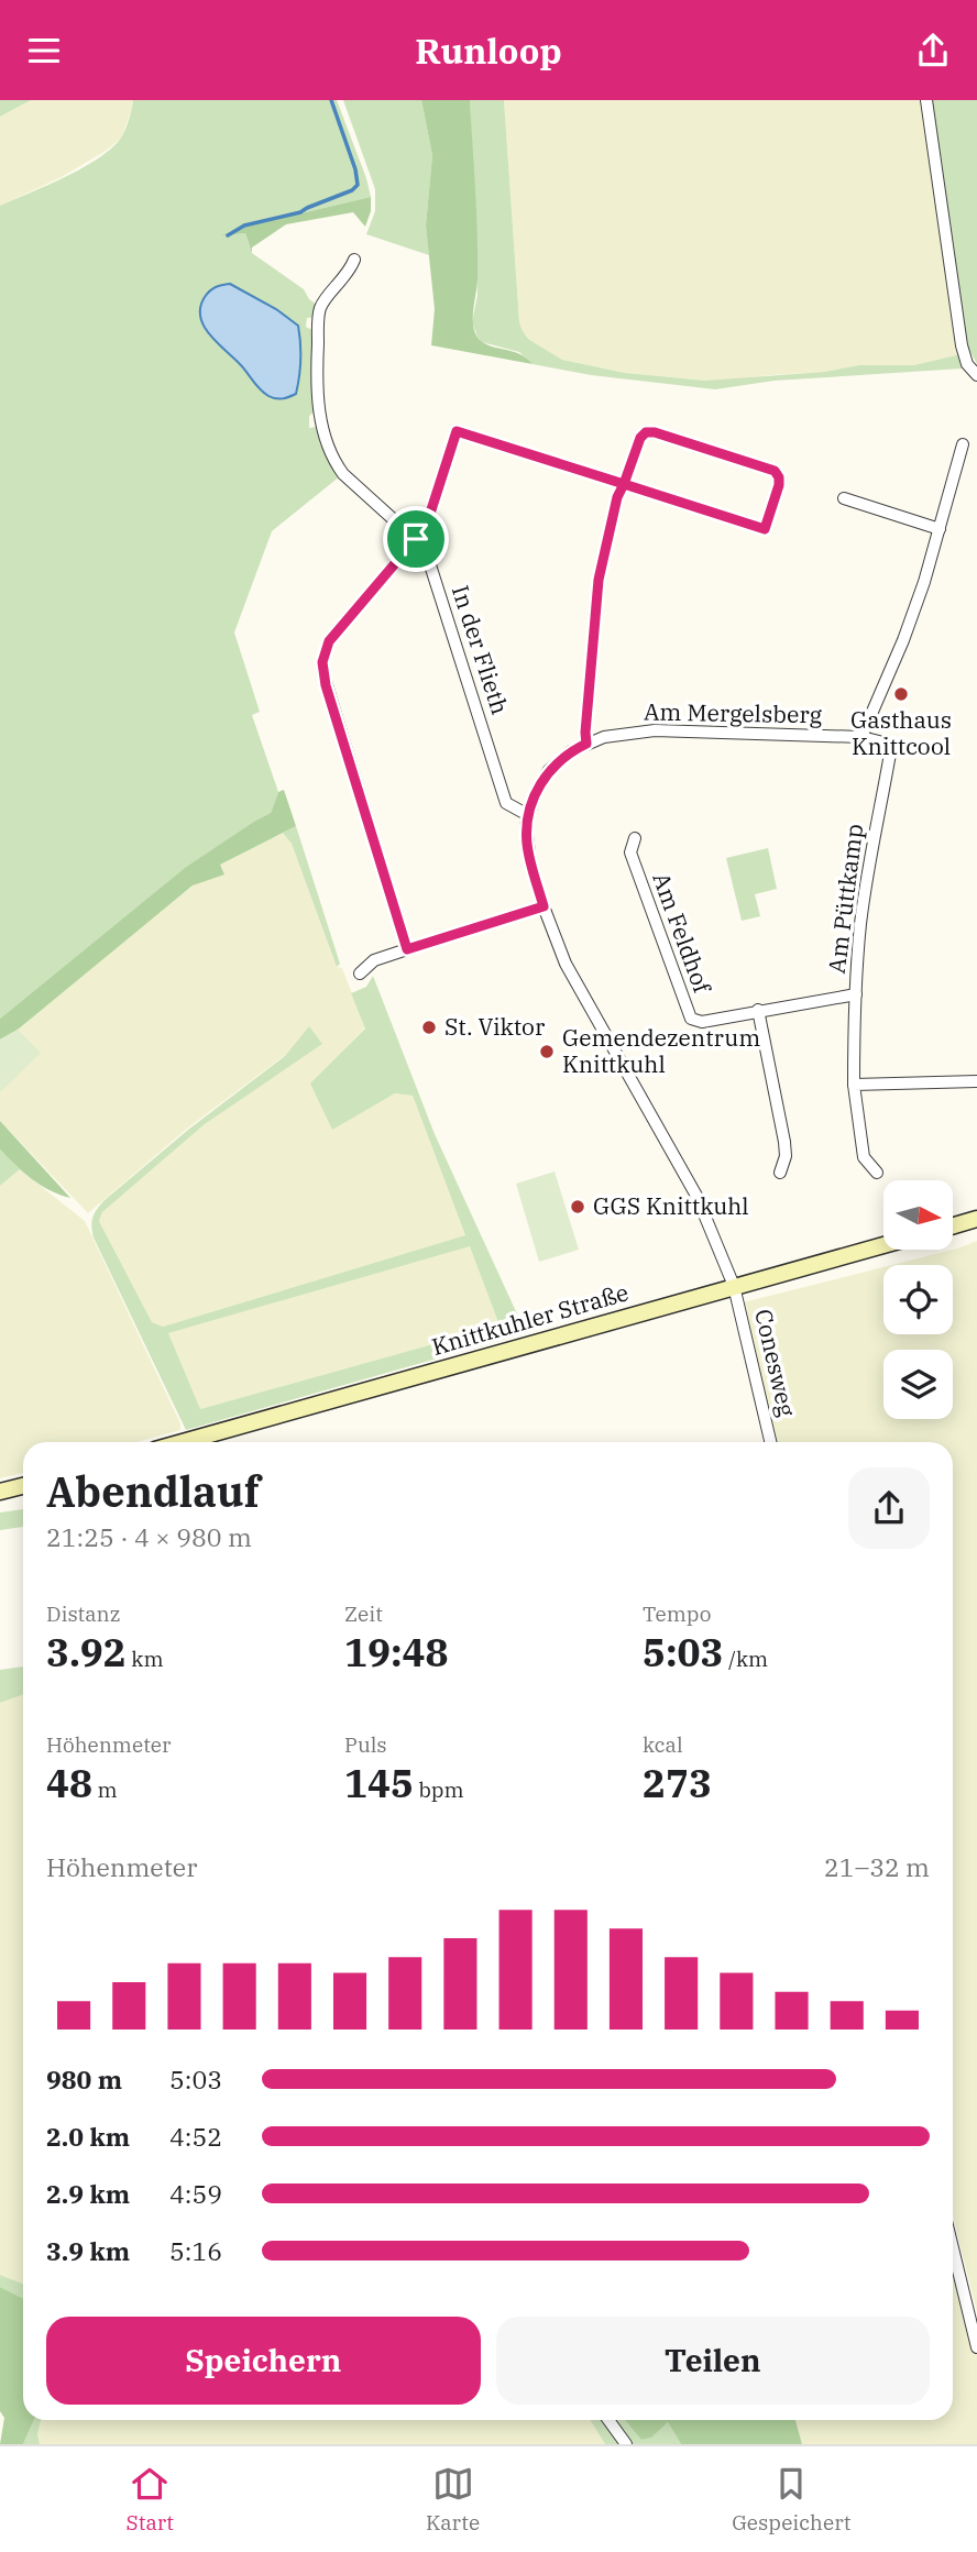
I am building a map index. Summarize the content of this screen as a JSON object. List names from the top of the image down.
{
  "streets": {
    "street": [
      "In der Flieth",
      "Am Mergelsberg",
      "Am Püttkamp",
      "Am Feldhof",
      "Knittkuhler Straße",
      "Conesweg"
    ]
  },
  "crossings": [
    ["In der Flieth", "Am Mergelsberg"],
    ["Am Mergelsberg", "Am Püttkamp"],
    ["Am Mergelsberg", "Knittkuhler Straße"],
    ["Am Mergelsberg", "Conesweg"],
    ["Am Püttkamp", "Am Feldhof"],
    ["Knittkuhler Straße", "Conesweg"]
  ],
  "places": [
    "Gasthaus Knittcool",
    "St. Viktor",
    "Gemendezentrum Knittkuhl",
    "GGS Knittkuhl"
  ],
  "north": "right",
  "page": {
    "header": "Runloop",
    "heading": ["Abendlauf", "21:25 · 4 × 980 m"],
    "stats": [
      ["Distanz", "3.92 km"],
      ["Zeit", "19:48"],
      ["Tempo", "5:03 /km"],
      ["Höhenmeter", "48 m"],
      ["Puls", "145 bpm"],
      ["kcal", "273"]
    ],
    "chart": ["Höhenmeter", "21–32 m"],
    "list": [
      {
        "name": "980 m",
        "note": "5:03"
      },
      {
        "name": "2.0 km",
        "note": "4:52"
      },
      {
        "name": "2.9 km",
        "note": "4:59"
      },
      {
        "name": "3.9 km",
        "note": "5:16"
      }
    ],
    "buttons": ["Speichern", "Teilen"],
    "tabs": ["Start", "Karte", "Gespeichert"]
  }
}
